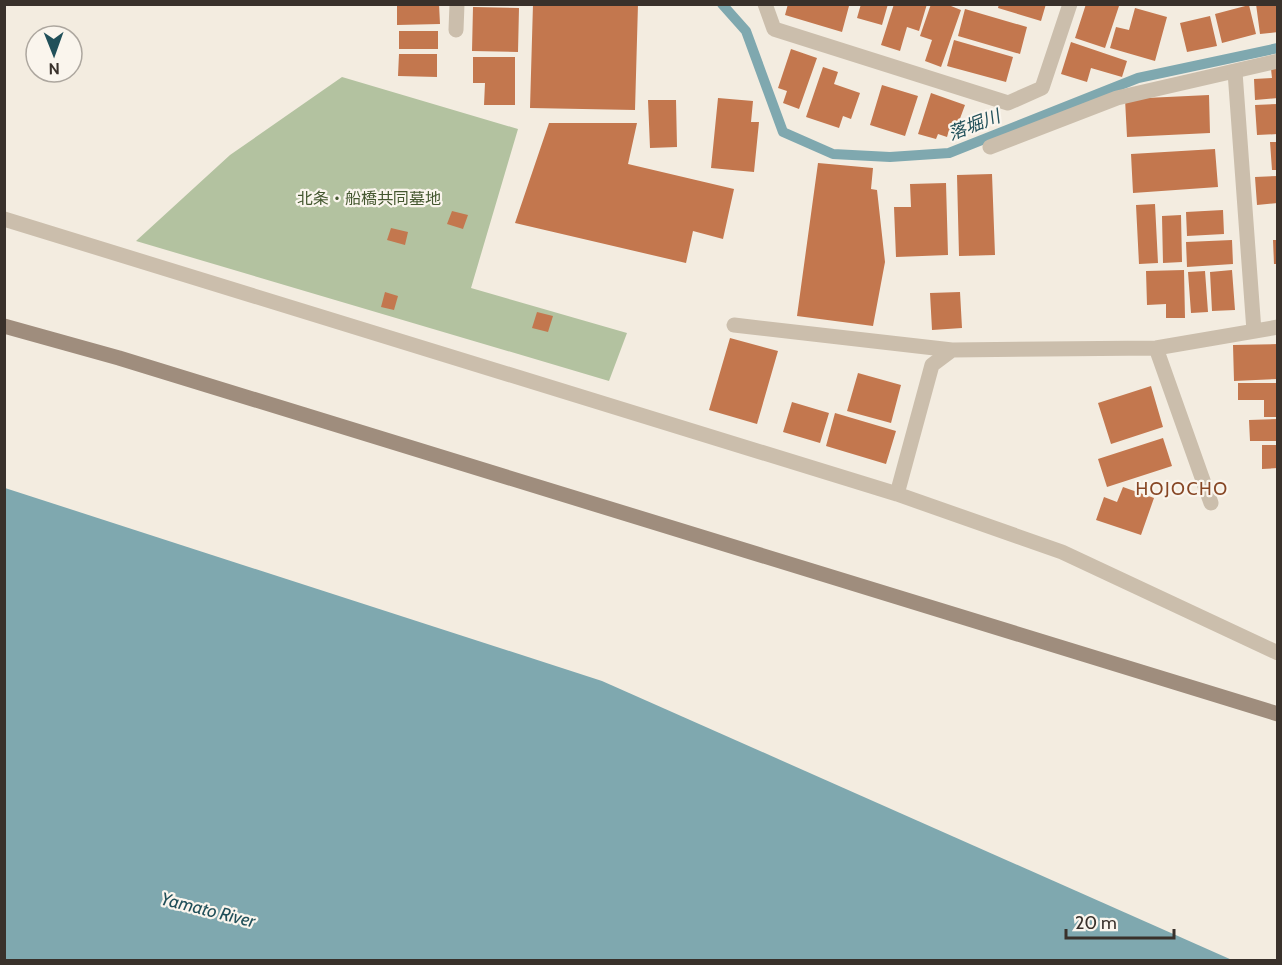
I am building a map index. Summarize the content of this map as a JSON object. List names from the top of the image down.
{
  "districts": ["HOJOCHO"],
  "water": ["落堀川", "Yamato River"],
  "parks": ["北条・船橋共同墓地"],
  "scale_bar": "20 m",
  "north": "bottom"
}
